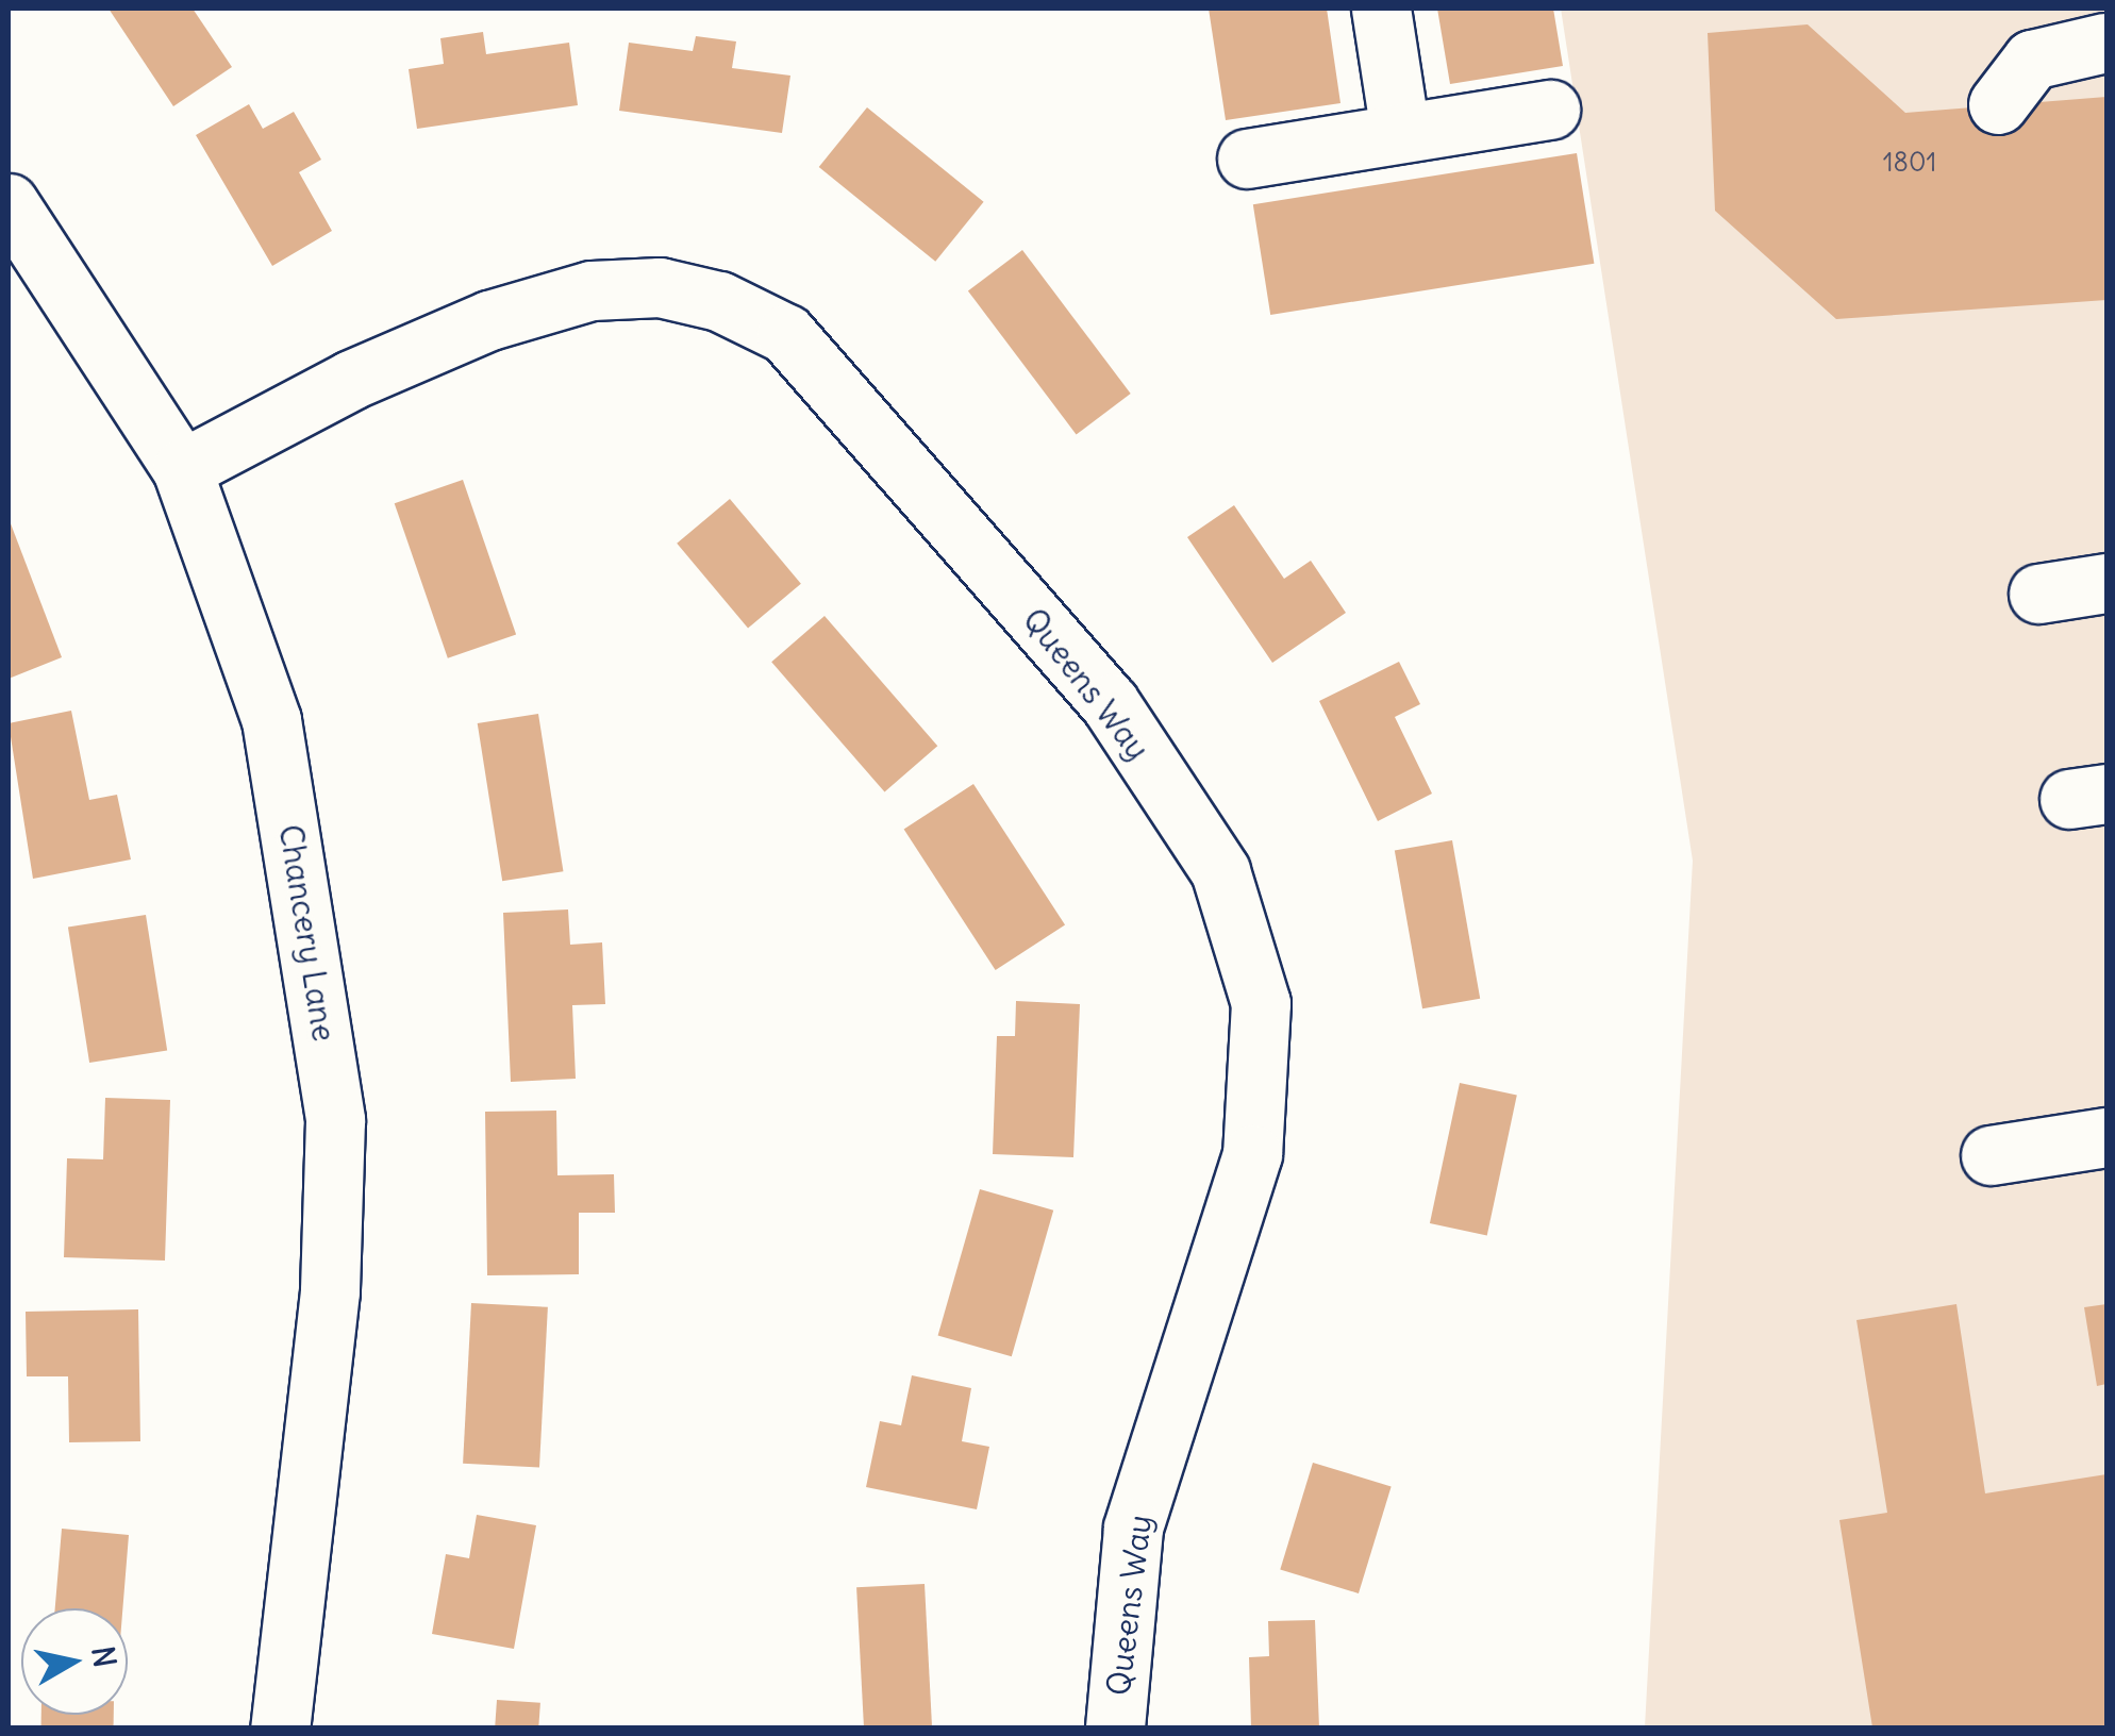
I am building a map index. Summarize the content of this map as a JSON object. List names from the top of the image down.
{
  "streets": {
    "street": ["Queens Way", "Chancery Lane"]
  },
  "crossings": [
    ["Queens Way", "Chancery Lane"]
  ],
  "house_numbers": ["1801"],
  "north": "right"
}
